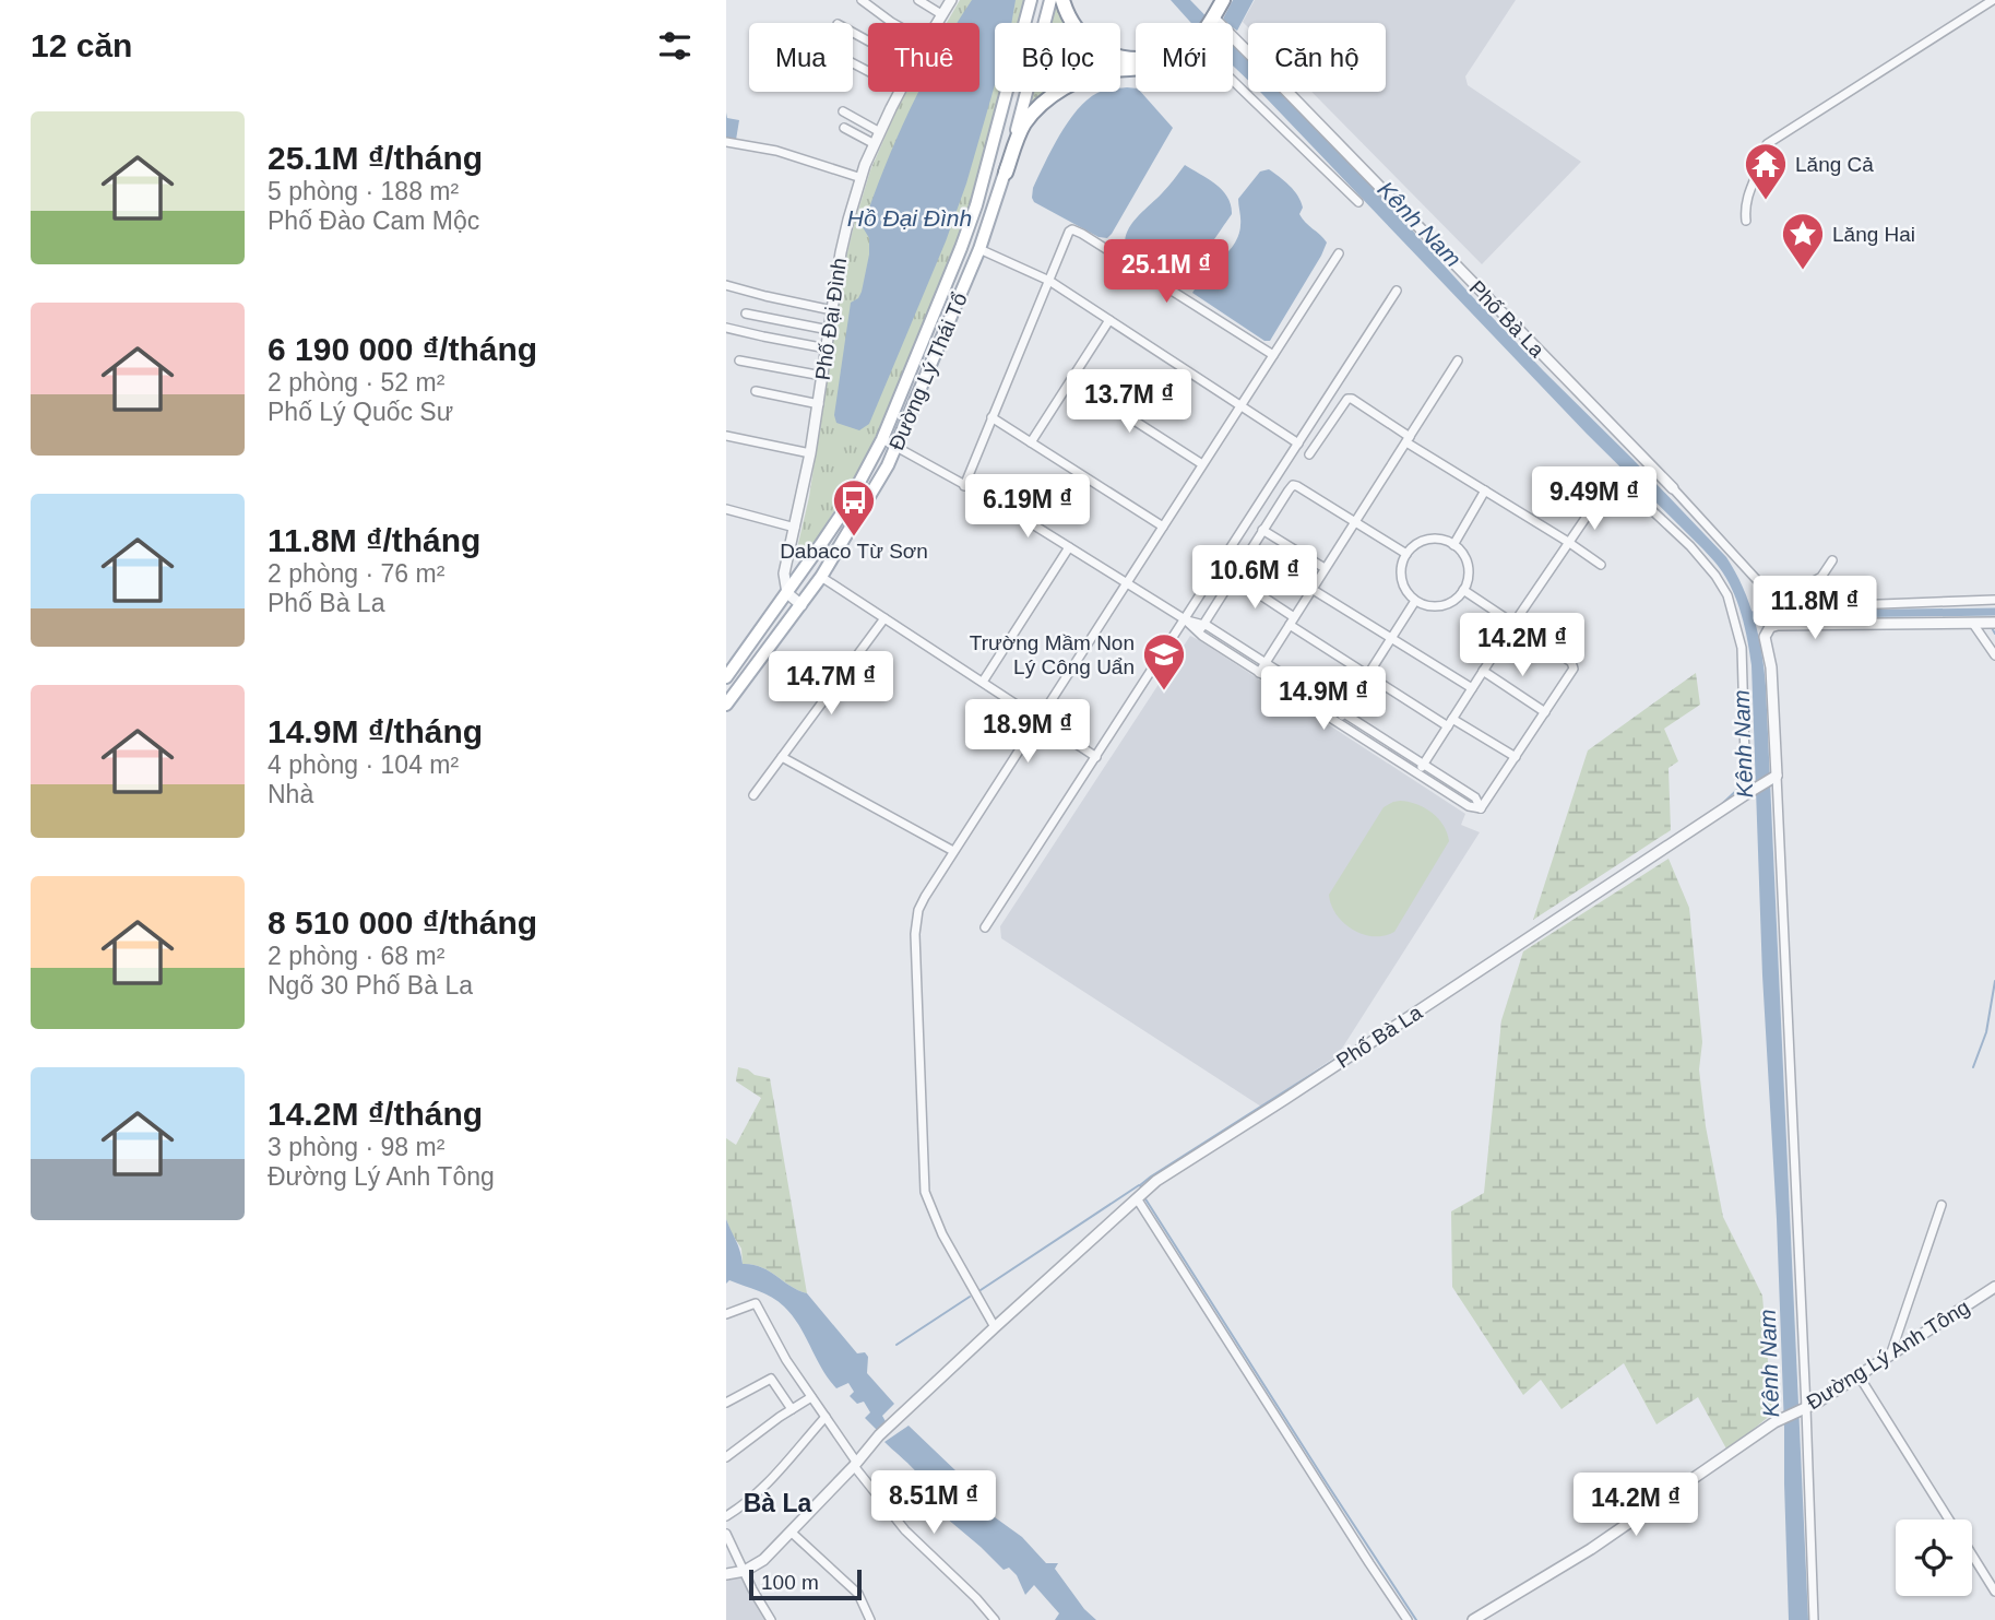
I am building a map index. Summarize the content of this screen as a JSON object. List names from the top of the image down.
{
  "streets": {
    "main road": ["Đường Lý Thái Tổ"],
    "street": ["Phố Đại Đình", "Phố Bà La", "Đường Lý Anh Tông"]
  },
  "crossings": [
    ["Phố Đại Đình", "Đường Lý Thái Tổ"]
  ],
  "districts": ["Bà La"],
  "water": ["Hồ Đại Đình", "Kênh Nam"],
  "places": {
    "temple": ["Lăng Cả"],
    "place": ["Lăng Hai"],
    "bus stop": ["Dabaco Từ Sơn"],
    "school or university": ["Trường Mầm Non Lý Công Uẩn"]
  },
  "scale_bar": "100 m",
  "page": {
    "heading": "12 căn",
    "chip": [
      "Mua",
      "Thuê",
      "Bộ lọc",
      "Mới",
      "Căn hộ"
    ],
    "list": [
      {
        "name": "25.1M ₫/tháng",
        "note": "5 phòng · 188 m² · Phố Đào Cam Mộc"
      },
      {
        "name": "6 190 000 ₫/tháng",
        "note": "2 phòng · 52 m² · Phố Lý Quốc Sư"
      },
      {
        "name": "11.8M ₫/tháng",
        "note": "2 phòng · 76 m² · Phố Bà La"
      },
      {
        "name": "14.9M ₫/tháng",
        "note": "4 phòng · 104 m² · Nhà"
      },
      {
        "name": "8 510 000 ₫/tháng",
        "note": "2 phòng · 68 m² · Ngõ 30 Phố Bà La"
      },
      {
        "name": "14.2M ₫/tháng",
        "note": "3 phòng · 98 m² · Đường Lý Anh Tông"
      }
    ],
    "price": [
      "25.1M ₫",
      "13.7M ₫",
      "9.49M ₫",
      "6.19M ₫",
      "10.6M ₫",
      "11.8M ₫",
      "14.2M ₫",
      "14.7M ₫",
      "14.9M ₫",
      "18.9M ₫",
      "8.51M ₫",
      "14.2M ₫"
    ],
    "scale": "100 m"
  }
}
